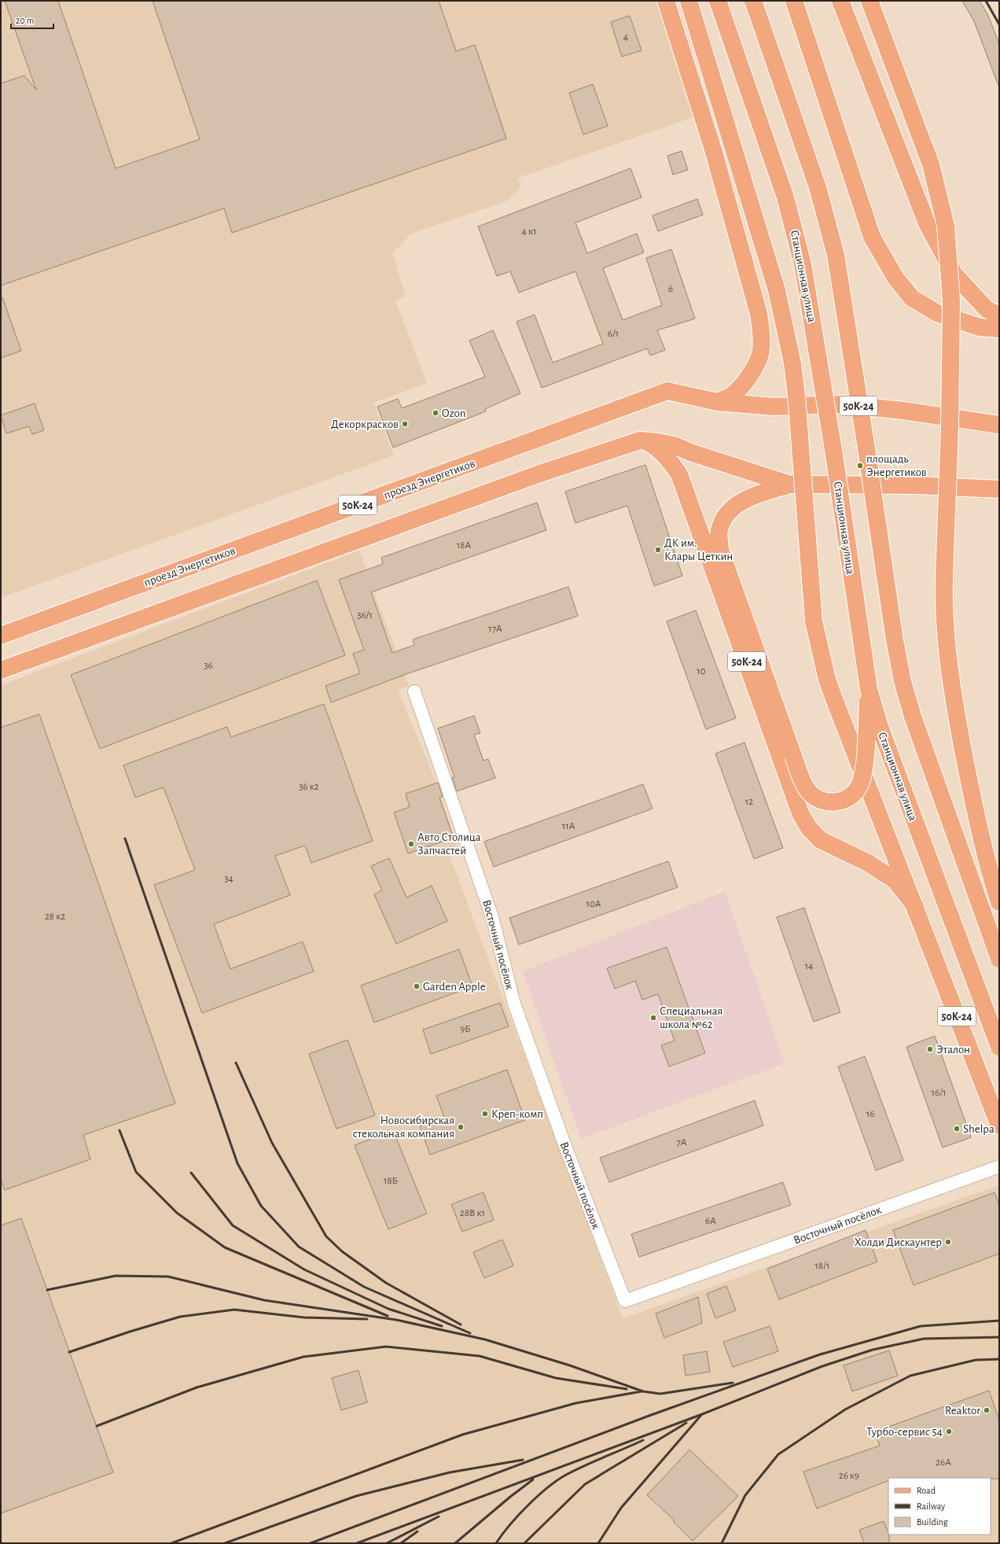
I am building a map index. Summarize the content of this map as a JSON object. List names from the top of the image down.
{
  "streets": {
    "main road": ["Станционная улица", "50К-24", "проезд Энергетиков"],
    "street": ["Восточный посёлок"]
  },
  "crossings": [
    ["50К-24", "проезд Энергетиков"]
  ],
  "places": [
    "Ozon",
    "Декоркрасков",
    "площадь Энергетиков",
    "ДК им. Клары Цеткин",
    "Авто Столица Запчастей",
    "Garden Apple",
    "Специальная школа №62",
    "Эталон",
    "Креп-комп",
    "Новосибирская стекольная компания",
    "Shelpa",
    "Холди Дискаунтер",
    "Reaktor",
    "Турбо-сервис 54"
  ],
  "house_numbers": [
    "4",
    "4 к1",
    "6",
    "6/1",
    "18А",
    "36/1",
    "17А",
    "36",
    "10",
    "36 к2",
    "12",
    "11А",
    "34",
    "10А",
    "28 к2",
    "14",
    "9Б",
    "16/1",
    "16",
    "7А",
    "18Б",
    "28В к1",
    "6А",
    "18/1",
    "26А",
    "26 к9"
  ],
  "legend": ["Road", "Railway", "Building"],
  "scale_bar": "20 m"
}
